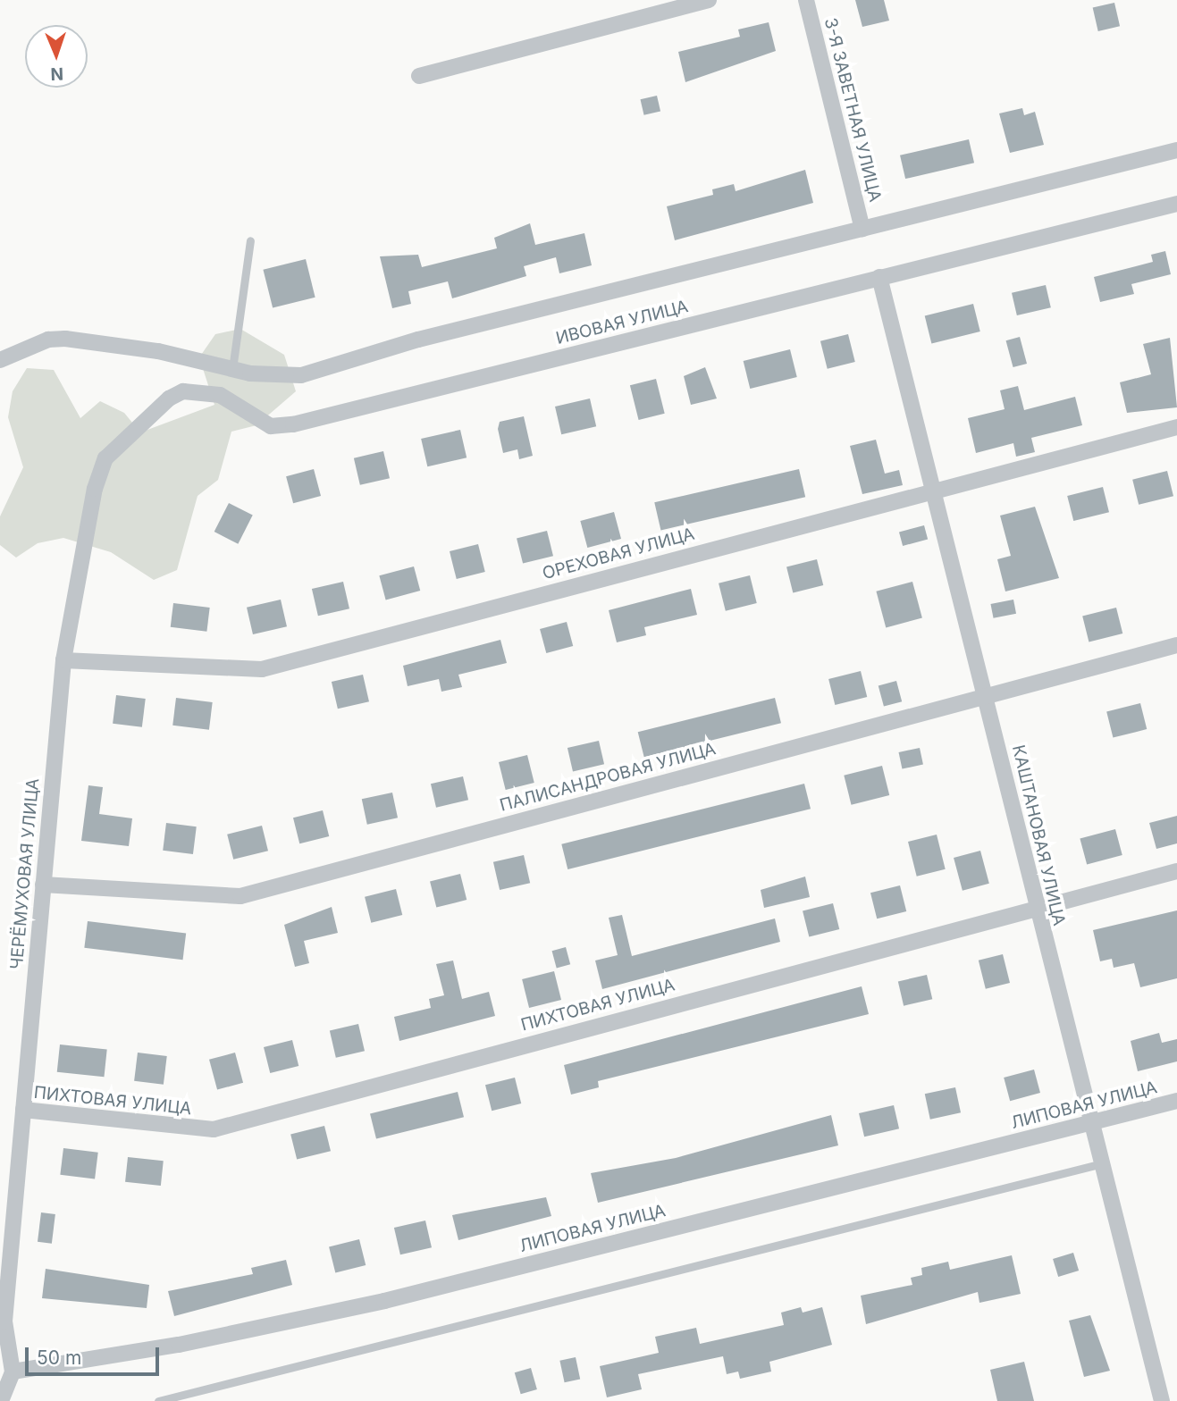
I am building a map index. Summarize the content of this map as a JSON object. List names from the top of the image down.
{
  "streets": {
    "street": [
      "3-Я ЗАВЕТНАЯ УЛИЦА",
      "ИВОВАЯ УЛИЦА",
      "ОРЕХОВАЯ УЛИЦА",
      "ПАЛИСАНДРОВАЯ УЛИЦА",
      "КАШТАНОВАЯ УЛИЦА",
      "ЧЕРЁМУХОВАЯ УЛИЦА",
      "ПИХТОВАЯ УЛИЦА",
      "ЛИПОВАЯ УЛИЦА"
    ]
  },
  "crossings": [
    ["3-Я ЗАВЕТНАЯ УЛИЦА", "ИВОВАЯ УЛИЦА"],
    ["ИВОВАЯ УЛИЦА", "КАШТАНОВАЯ УЛИЦА"],
    ["ИВОВАЯ УЛИЦА", "ЧЕРЁМУХОВАЯ УЛИЦА"],
    ["ОРЕХОВАЯ УЛИЦА", "КАШТАНОВАЯ УЛИЦА"],
    ["ОРЕХОВАЯ УЛИЦА", "ЧЕРЁМУХОВАЯ УЛИЦА"],
    ["ПАЛИСАНДРОВАЯ УЛИЦА", "КАШТАНОВАЯ УЛИЦА"],
    ["ПАЛИСАНДРОВАЯ УЛИЦА", "ЧЕРЁМУХОВАЯ УЛИЦА"],
    ["КАШТАНОВАЯ УЛИЦА", "ПИХТОВАЯ УЛИЦА"],
    ["КАШТАНОВАЯ УЛИЦА", "ЛИПОВАЯ УЛИЦА"],
    ["ЧЕРЁМУХОВАЯ УЛИЦА", "ПИХТОВАЯ УЛИЦА"],
    ["ЧЕРЁМУХОВАЯ УЛИЦА", "ЛИПОВАЯ УЛИЦА"]
  ],
  "scale_bar": "50 m",
  "north": "bottom"
}
